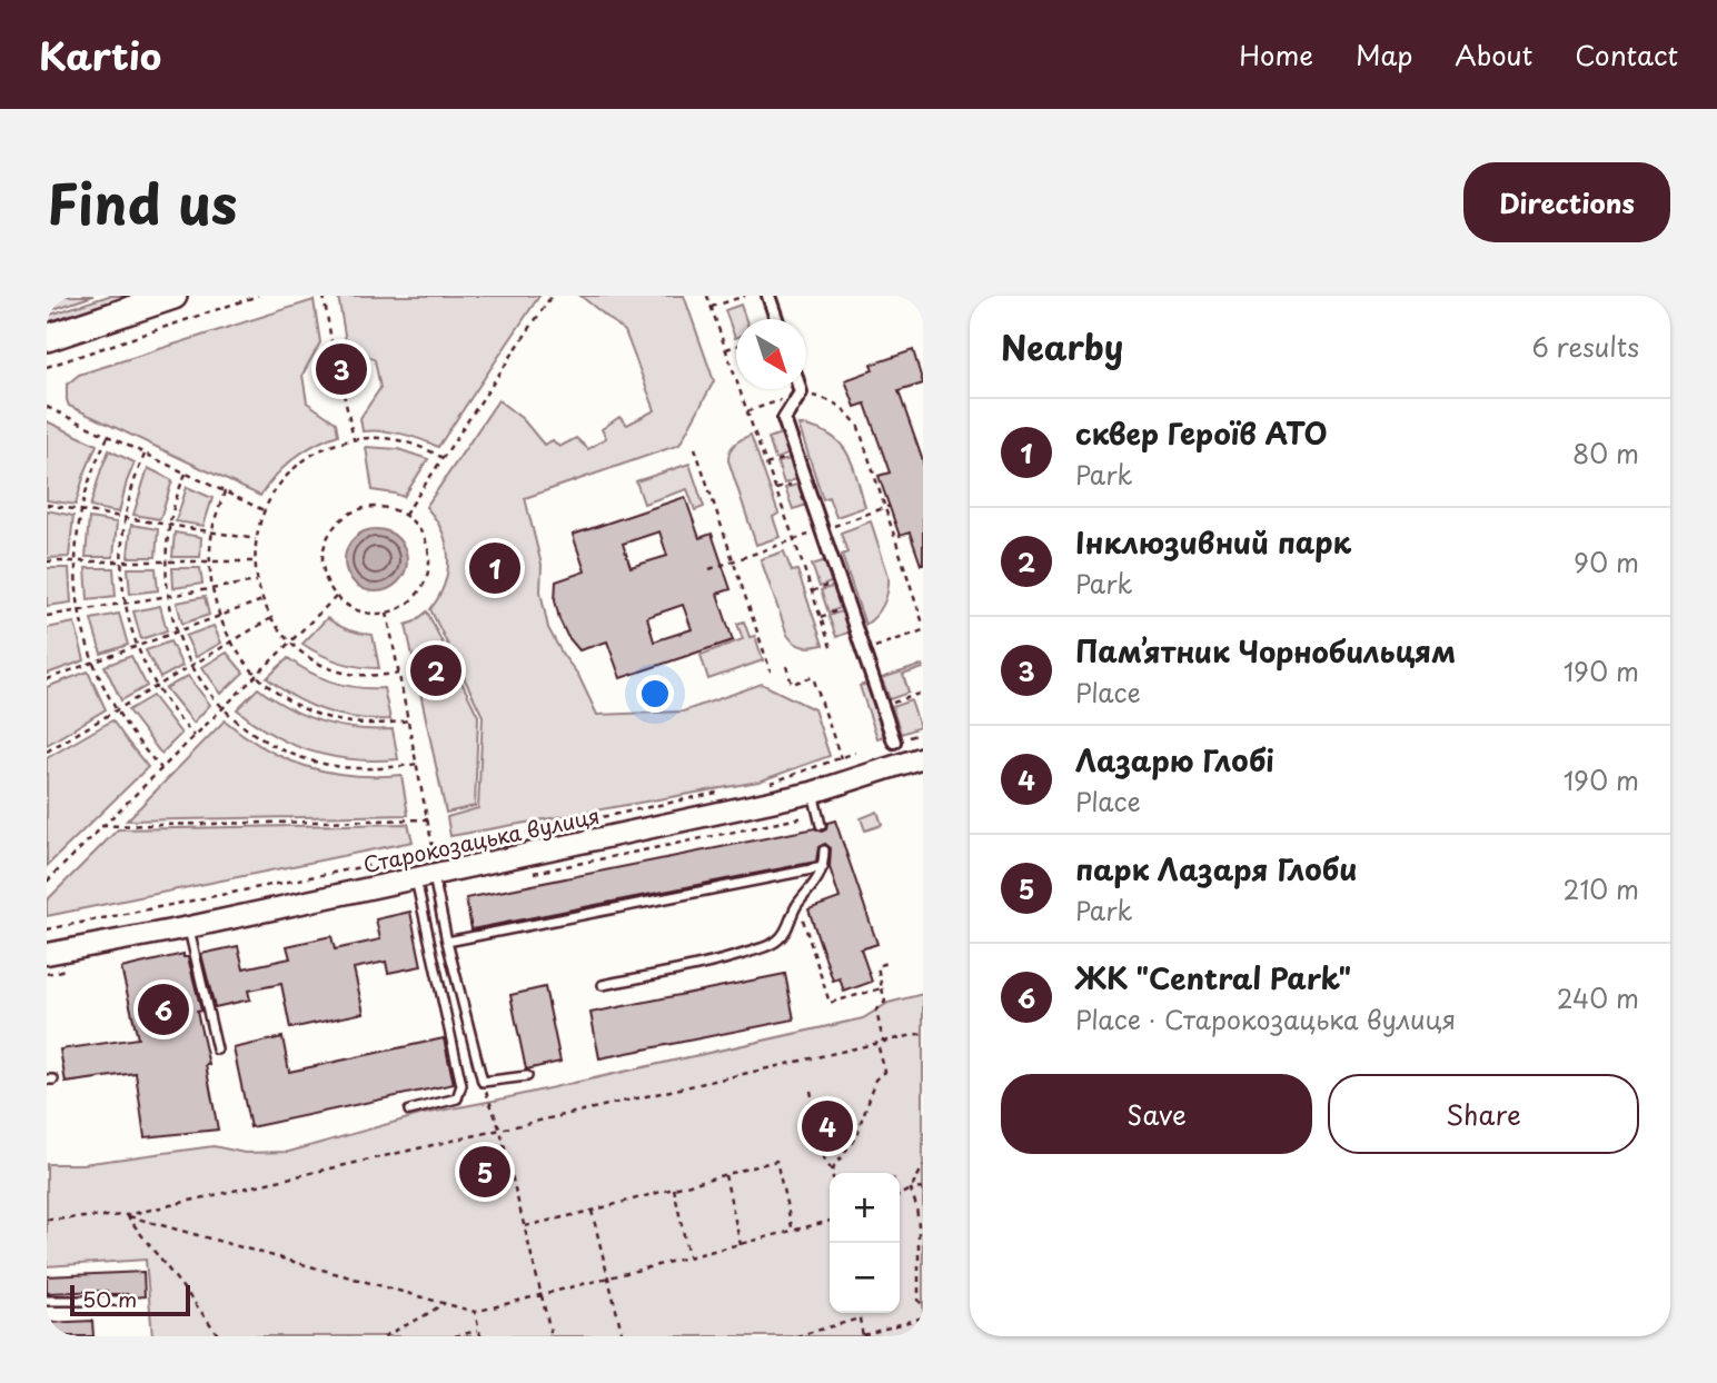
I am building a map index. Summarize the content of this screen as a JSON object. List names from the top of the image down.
{
  "streets": {
    "street": ["Старокозацька вулиця"]
  },
  "scale_bar": "50 m",
  "north": "bottom right",
  "page": {
    "header": "Kartio",
    "nav": [
      "Home",
      "Map",
      "About",
      "Contact"
    ],
    "title": "Find us",
    "buttons": [
      "Directions",
      ["Save", "Share"]
    ],
    "heading": ["Nearby", "6 results"],
    "pins": [
      "3",
      "1",
      "2",
      "6",
      "4",
      "5"
    ],
    "list": [
      {
        "mark": "1",
        "name": "сквер Героїв АТО",
        "note": "Park",
        "value": "80 m"
      },
      {
        "mark": "2",
        "name": "Інклюзивний парк",
        "note": "Park",
        "value": "90 m"
      },
      {
        "mark": "3",
        "name": "Пам’ятник Чорнобильцям",
        "note": "Place",
        "value": "190 m"
      },
      {
        "mark": "4",
        "name": "Лазарю Глобі",
        "note": "Place",
        "value": "190 m"
      },
      {
        "mark": "5",
        "name": "парк Лазаря Глоби",
        "note": "Park",
        "value": "210 m"
      },
      {
        "mark": "6",
        "name": "ЖК \"Central Park\"",
        "note": "Place · Старокозацька вулиця",
        "value": "240 m"
      }
    ],
    "map_buttons": ["+", "−"],
    "scale": "50 m"
  }
}
